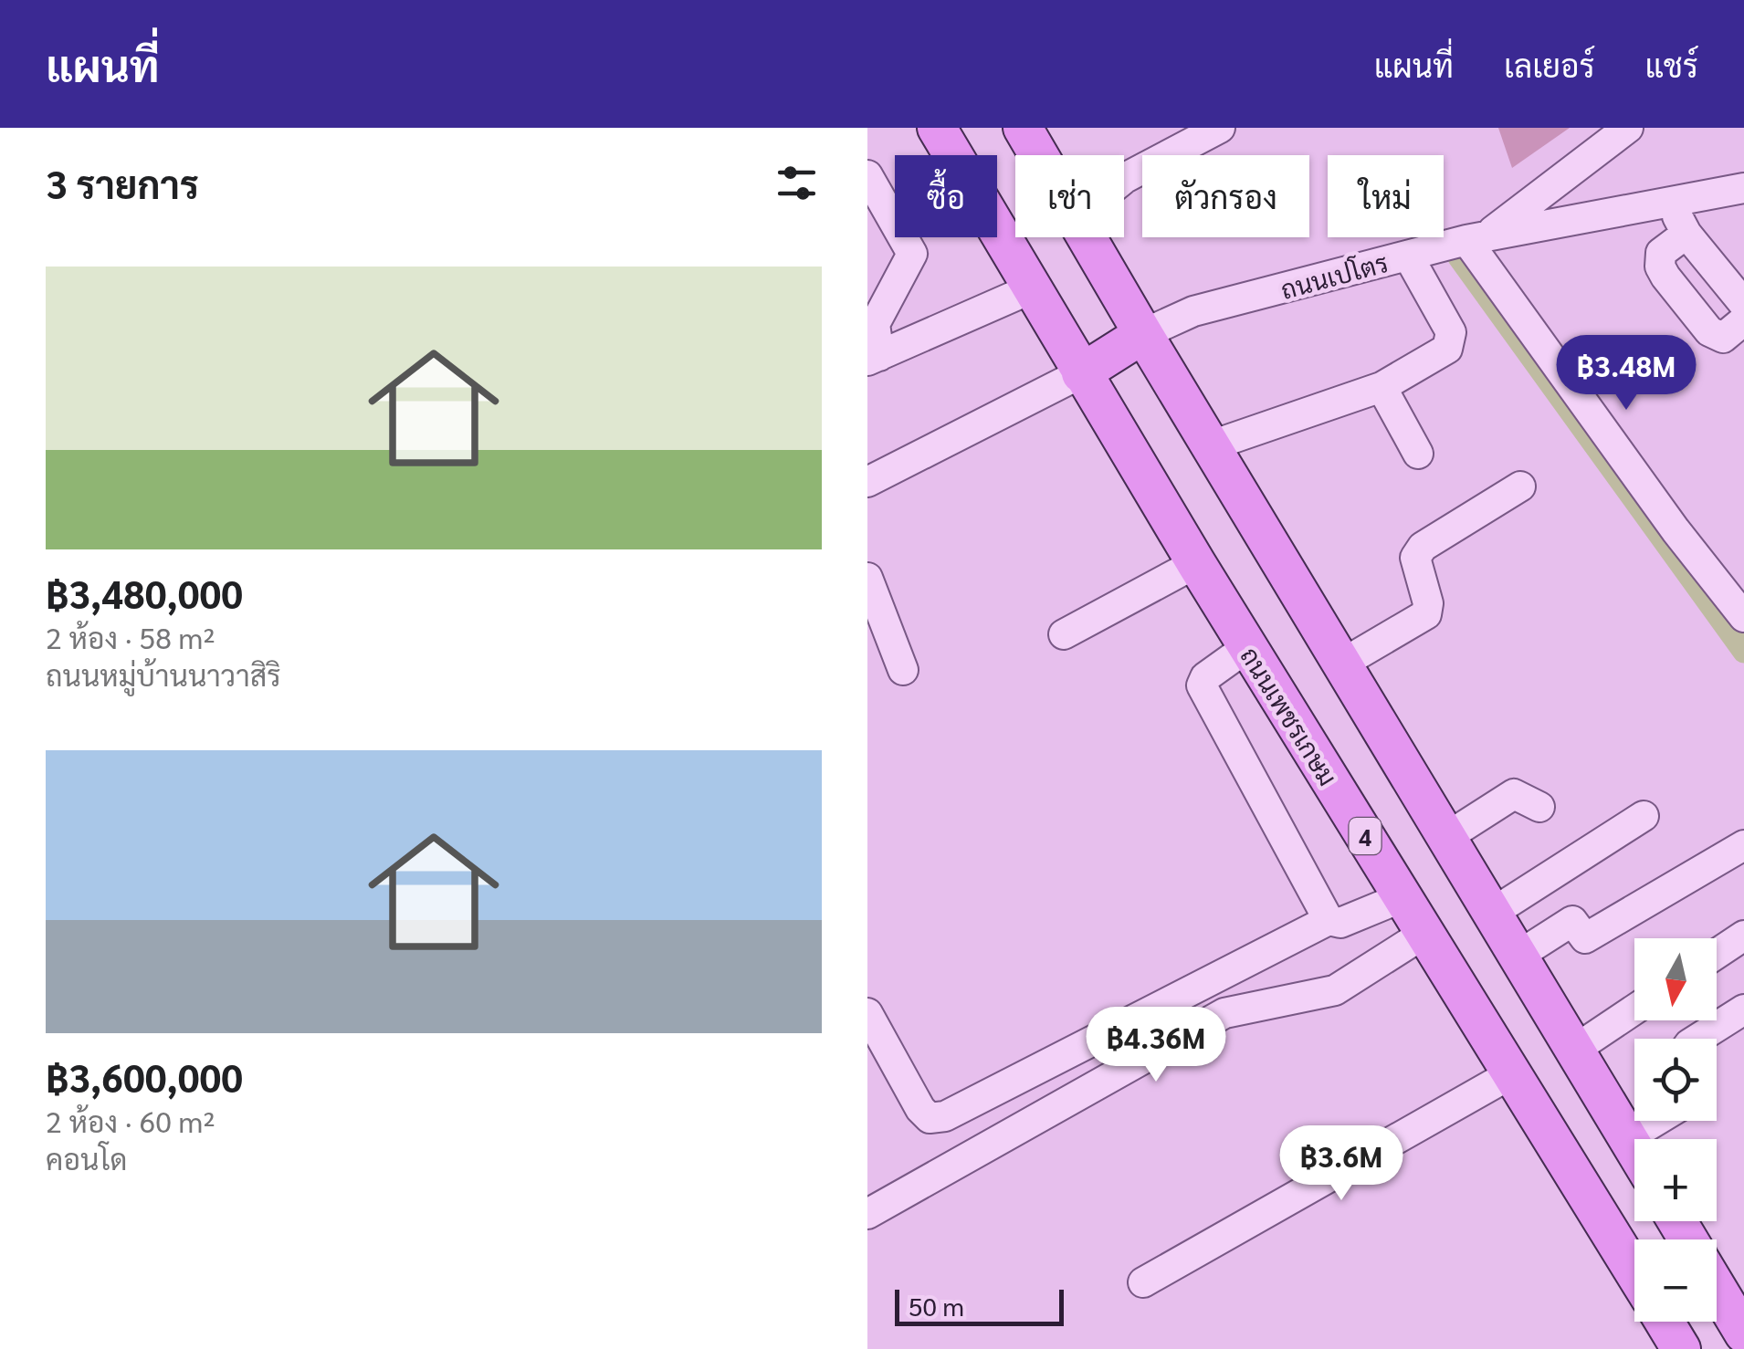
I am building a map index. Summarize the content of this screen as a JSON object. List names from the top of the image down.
{
  "streets": {
    "main road": ["ถนนเพชรเกษม", "4"],
    "street": ["ถนนเปโตร"]
  },
  "scale_bar": "50 m",
  "north": "bottom",
  "page": {
    "header": "แผนที่",
    "nav": ["แผนที่", "เลเยอร์", "แชร์"],
    "heading": "3 รายการ",
    "chip": [
      "ซื้อ",
      "เช่า",
      "ตัวกรอง",
      "ใหม่"
    ],
    "list": [
      {
        "name": "฿3,480,000",
        "note": "2 ห้อง · 58 m² · ถนนหมู่บ้านนาวาสิริ"
      },
      {
        "name": "฿3,600,000",
        "note": "2 ห้อง · 60 m² · คอนโด"
      }
    ],
    "price": ["฿3.48M", "฿4.36M", "฿3.6M"],
    "map_buttons": ["+", "−"],
    "scale": "50 m"
  }
}
